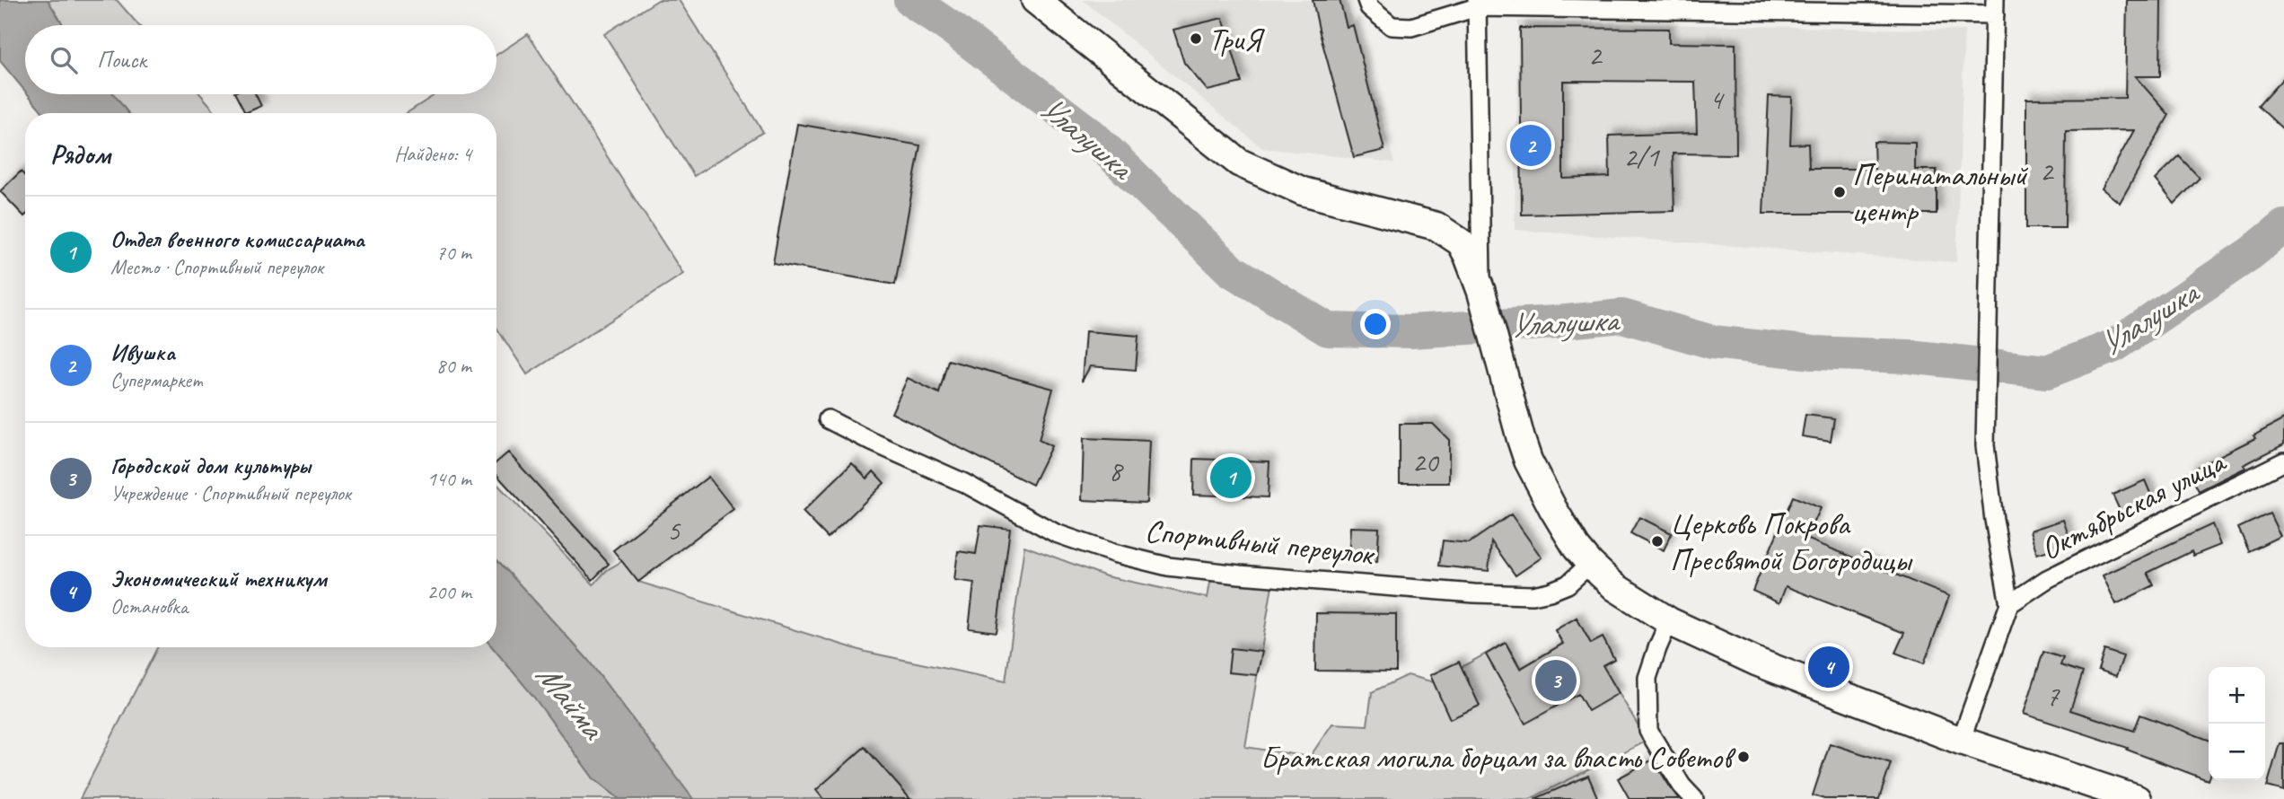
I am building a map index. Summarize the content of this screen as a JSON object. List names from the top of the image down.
{
  "streets": {
    "street": ["Октябрьская улица", "Спортивный переулок"]
  },
  "water": ["Улалушка", "Майма"],
  "places": [
    "ТриЯ",
    "Перинатальный центр",
    "Церковь Покрова Пресвятой Богородицы",
    "Братская могила борцам за власть Советов"
  ],
  "house_numbers": [
    "2",
    "4",
    "2/1",
    "2",
    "20",
    "8",
    "5",
    "7"
  ],
  "page": {
    "search": "Поиск",
    "heading": ["Рядом", "Найдено: 4"],
    "pins": [
      "2",
      "1",
      "4",
      "3"
    ],
    "list": [
      {
        "mark": "1",
        "name": "Отдел военного комиссариата",
        "note": "Место · Спортивный переулок",
        "value": "70 m"
      },
      {
        "mark": "2",
        "name": "Ивушка",
        "note": "Супермаркет",
        "value": "80 m"
      },
      {
        "mark": "3",
        "name": "Городской дом культуры",
        "note": "Учреждение · Спортивный переулок",
        "value": "140 m"
      },
      {
        "mark": "4",
        "name": "Экономический техникум",
        "note": "Остановка",
        "value": "200 m"
      }
    ],
    "map_buttons": ["+", "−"]
  }
}
